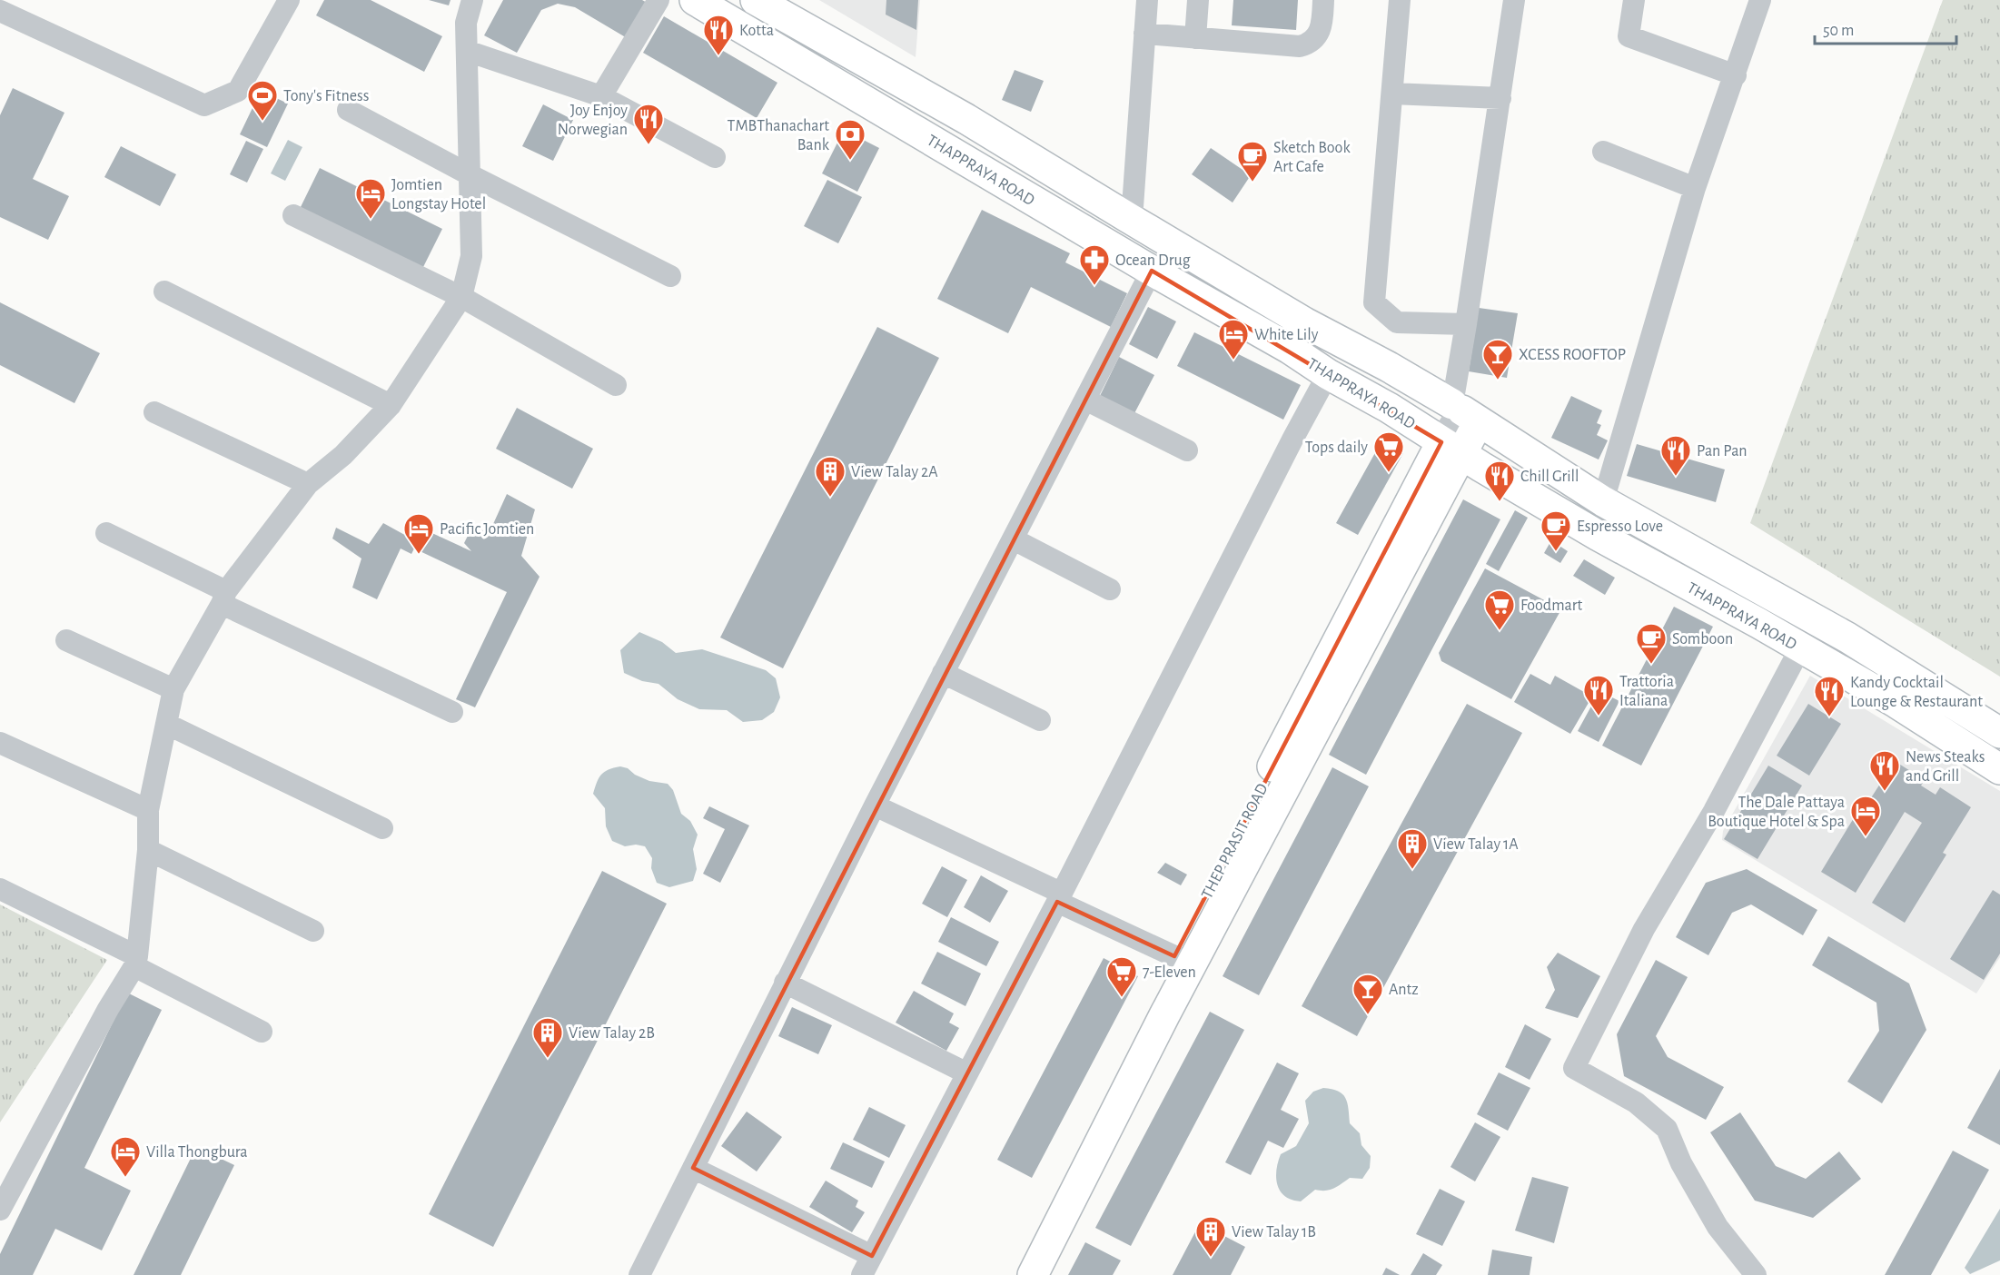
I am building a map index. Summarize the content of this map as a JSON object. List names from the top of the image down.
{
  "streets": {
    "main road": ["THAPPRAYA ROAD", "THEP PRASIT ROAD"]
  },
  "crossings": [
    ["THAPPRAYA ROAD", "THEP PRASIT ROAD"]
  ],
  "places": {
    "restaurant": [
      "Kotta",
      "Joy Enjoy Norwegian",
      "Pan Pan",
      "Chill Grill",
      "Trattoria Italiana",
      "Kandy Cocktail Lounge & Restaurant",
      "News Steaks and Grill"
    ],
    "sports": ["Tony's Fitness"],
    "bank": ["TMBThanachart Bank"],
    "cafe": ["Sketch Book Art Cafe", "Espresso Love", "Somboon"],
    "hotel": [
      "Jomtien Longstay Hotel",
      "White Lily",
      "Pacific Jomtien",
      "The Dale Pattaya Boutique Hotel & Spa",
      "Villa Thongbura"
    ],
    "pharmacy": ["Ocean Drug"],
    "bar": ["XCESS ROOFTOP", "Antz"],
    "supermarket": ["Tops daily", "Foodmart", "7-Eleven"],
    "building": [
      "View Talay 2A",
      "View Talay 1A",
      "View Talay 2B",
      "View Talay 1B"
    ]
  },
  "scale_bar": "50 m"
}
